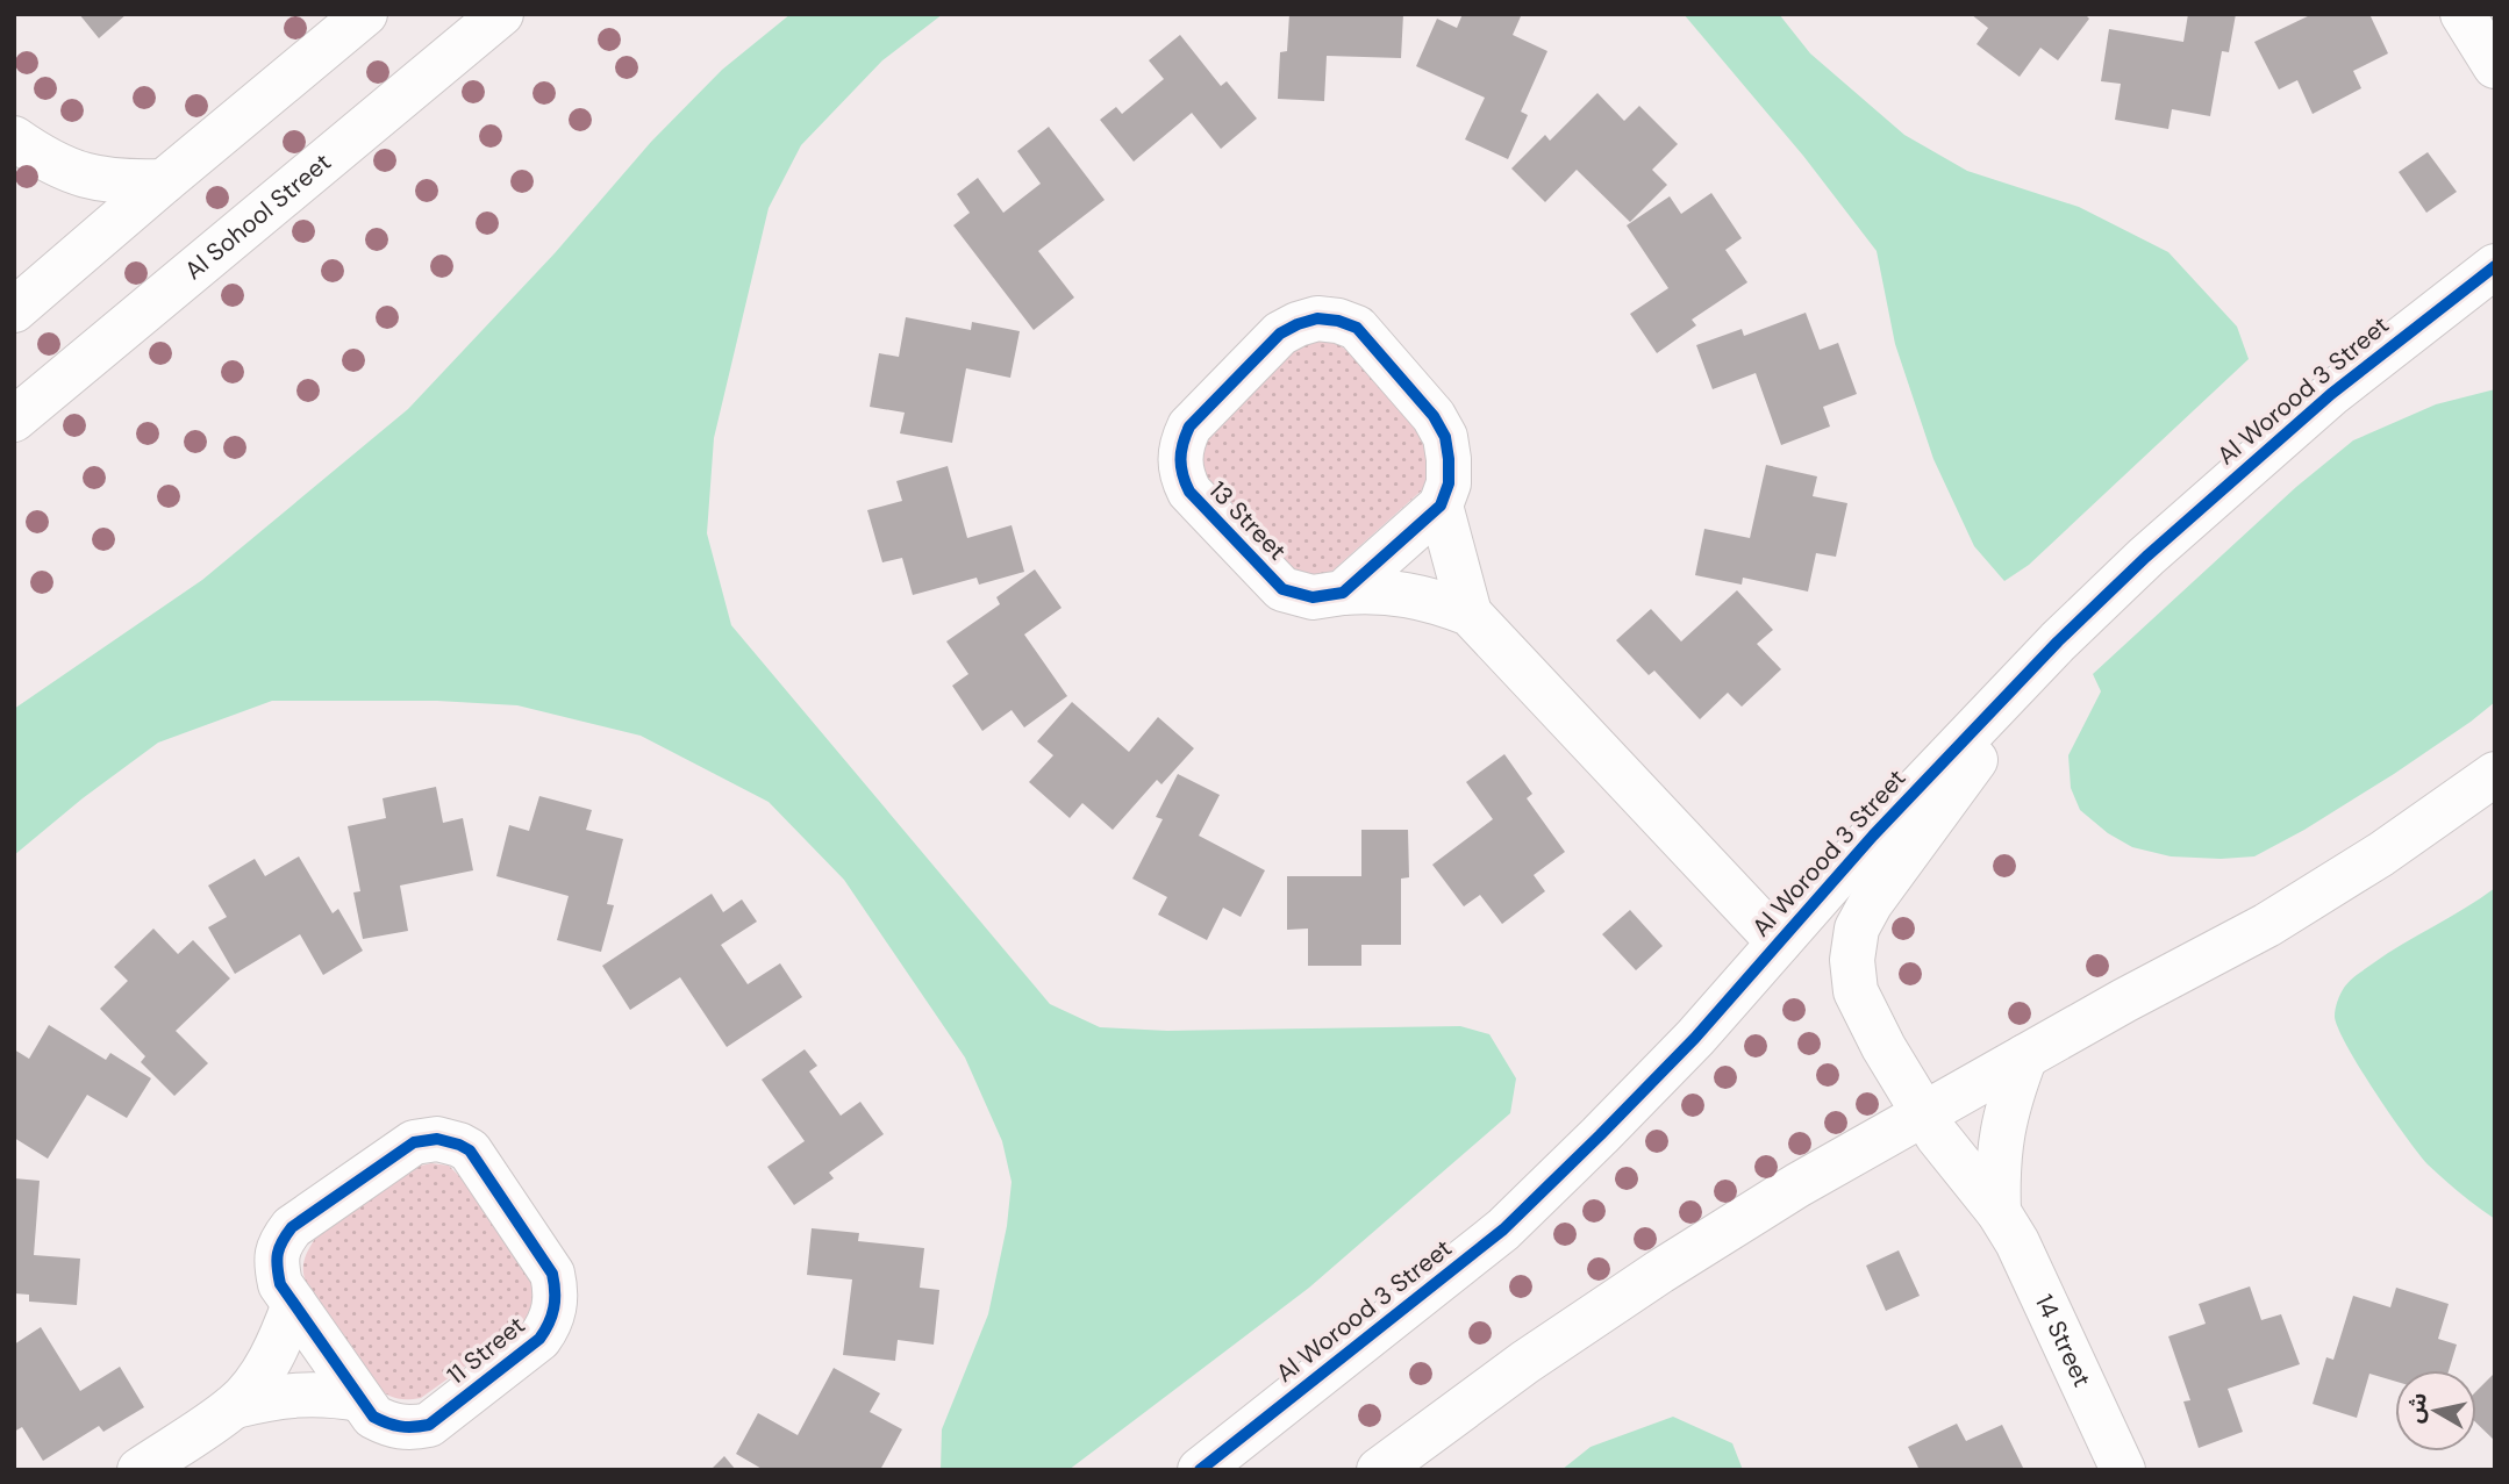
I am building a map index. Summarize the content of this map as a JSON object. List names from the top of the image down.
{
  "streets": {
    "street": [
      "Al Sohool Street",
      "Al Worood 3 Street",
      "13 Street",
      "14 Street",
      "11 Street"
    ]
  },
  "crossings": [
    ["Al Worood 3 Street", "13 Street"],
    ["Al Worood 3 Street", "14 Street"]
  ],
  "north": "left"
}
